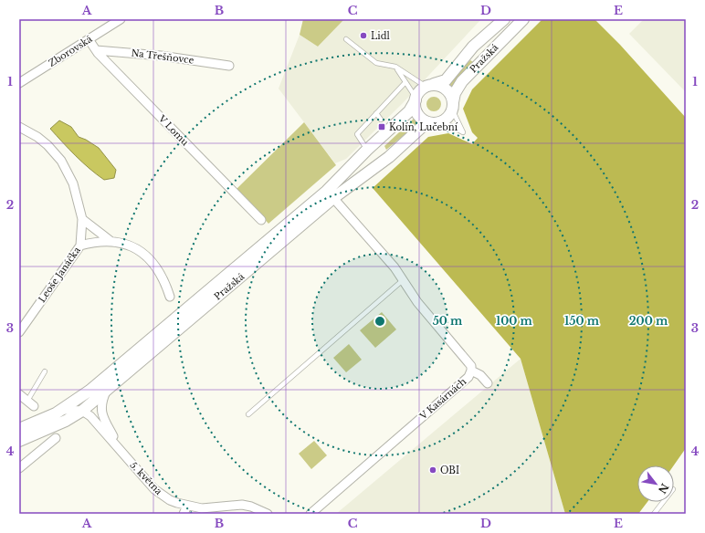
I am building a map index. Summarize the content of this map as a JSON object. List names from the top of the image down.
{
  "streets": {
    "street": [
      "Zborovská",
      "Na Třešňovce",
      "Pražská",
      "V Lomu",
      "Leoše Janáčka",
      "V Kasárnách",
      "5. května"
    ]
  },
  "crossings": [
    ["Zborovská", "V Lomu"],
    ["Na Třešňovce", "V Lomu"],
    ["Pražská", "V Kasárnách"],
    ["Pražská", "5. května"]
  ],
  "places": {
    "other": ["Lidl", "OBI"],
    "transit": ["Kolín, Lučební"]
  },
  "north": "bottom right",
  "grid": {
    "columns": [
      "A",
      "B",
      "C",
      "D",
      "E"
    ],
    "rows": [
      "1",
      "2",
      "3",
      "4"
    ]
  },
  "rings": [
    "50 m",
    "100 m",
    "150 m",
    "200 m"
  ]
}
